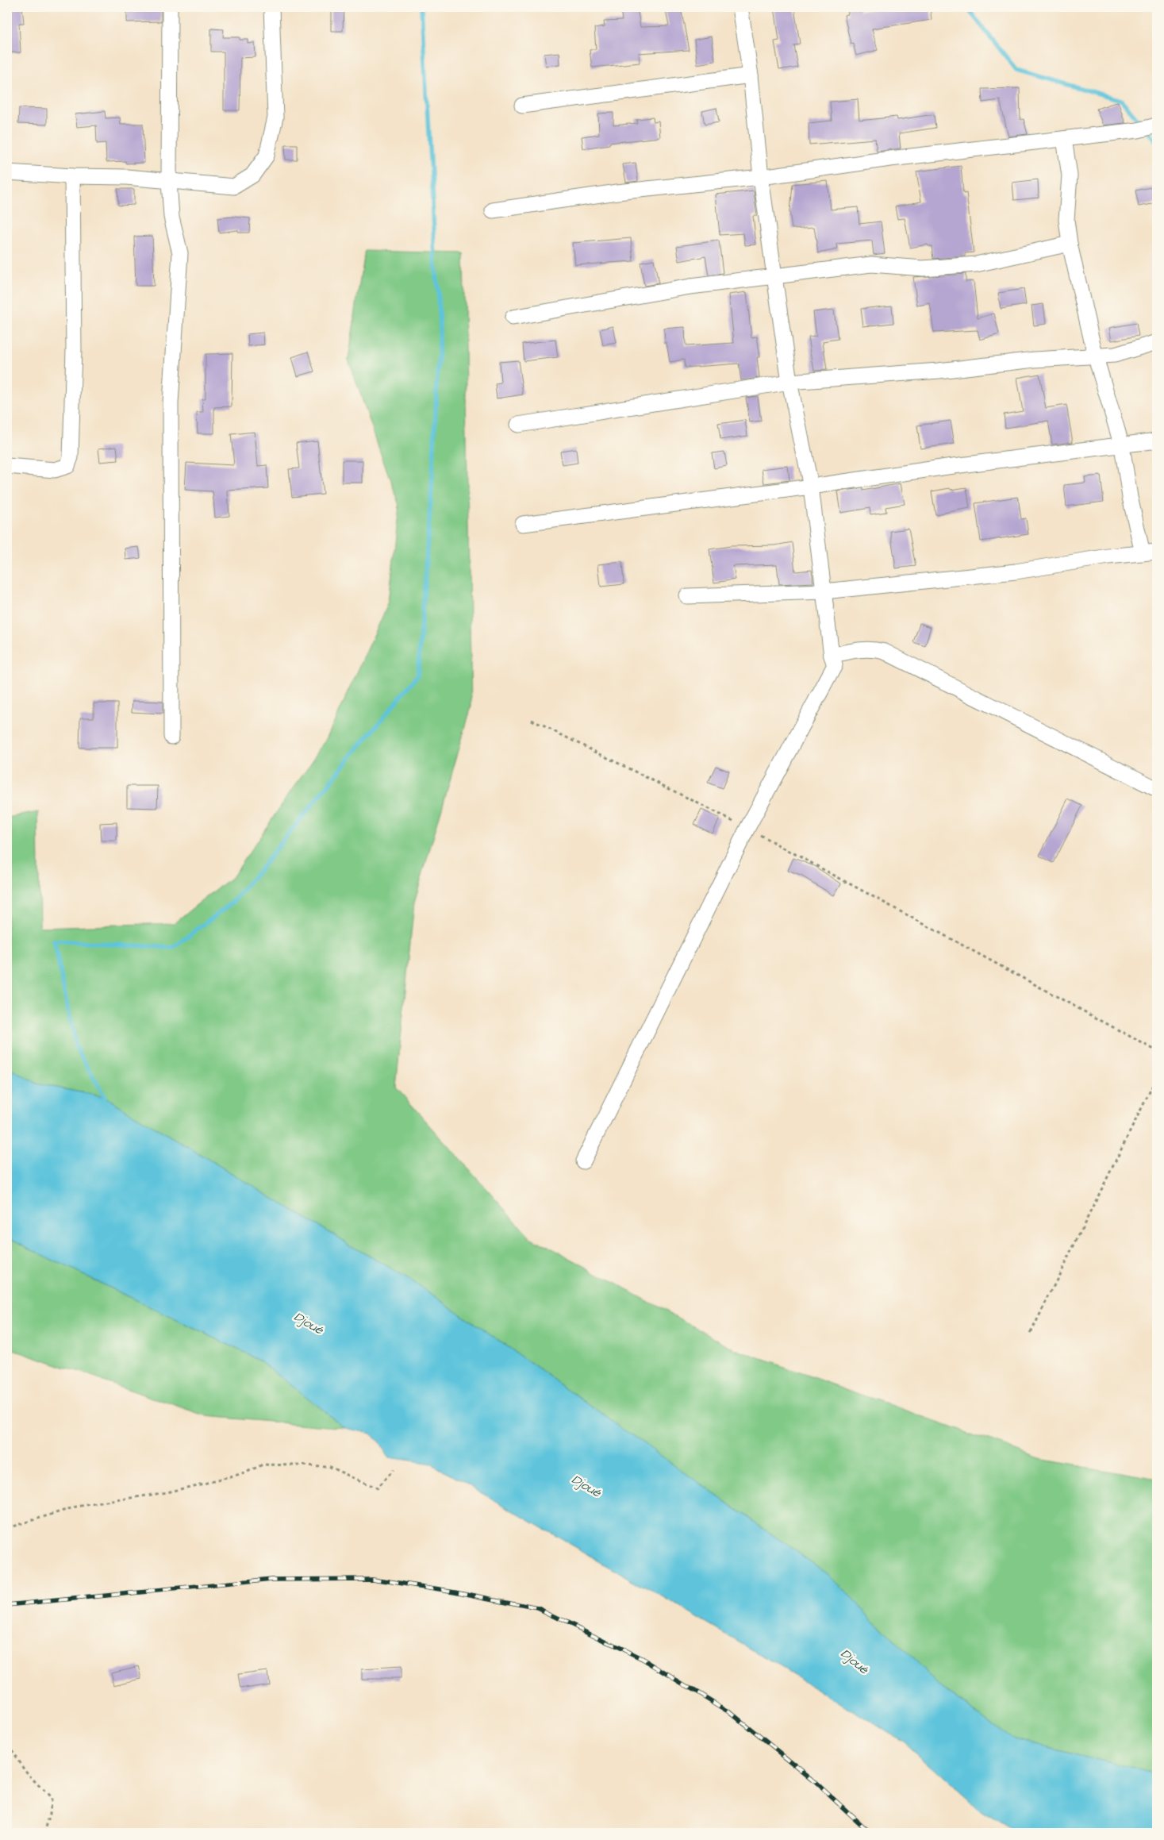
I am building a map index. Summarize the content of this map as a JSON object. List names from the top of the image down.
{
  "water": ["Djoué"]
}
